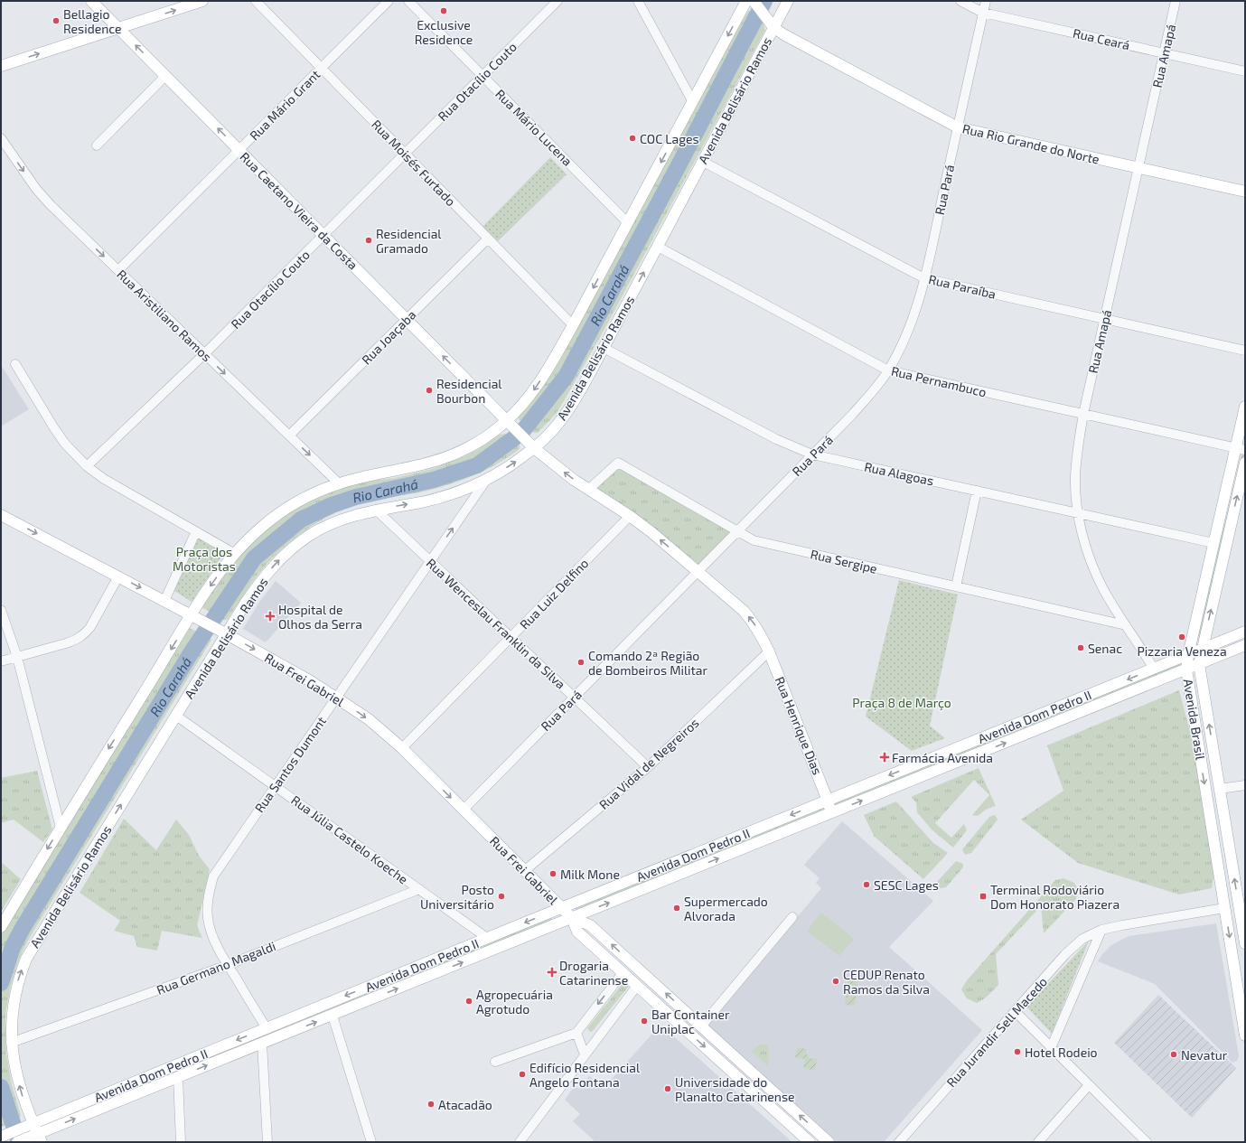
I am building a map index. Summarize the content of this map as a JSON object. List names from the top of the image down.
{
  "streets": {
    "main road": [
      "Avenida Belisário Ramos",
      "Rua Rio Grande do Norte",
      "Rua Caetano Vieira da Costa",
      "Rua Frei Gabriel",
      "Avenida Dom Pedro II",
      "Avenida Brasil",
      "Rua Henrique Dias"
    ],
    "street": [
      "Rua Ceará",
      "Rua Amapá",
      "Rua Otacílio Couto",
      "Rua Mário Grant",
      "Rua Mário Lucena",
      "Rua Moisés Furtado",
      "Rua Pará",
      "Rua Paraíba",
      "Rua Aristiliano Ramos",
      "Rua Joaçaba",
      "Rua Pernambuco",
      "Rua Alagoas",
      "Rua Sergipe",
      "Rua Luiz Delfino",
      "Rua Wenceslau Franklin da Silva",
      "Rua Vidal de Negreiros",
      "Rua Santos Dumont",
      "Rua Júlia Castelo Koeche",
      "Rua Germano Magaldi",
      "Rua Jurandir Sell Macedo"
    ]
  },
  "crossings": [
    ["Rua Ceará", "Rua Amapá"],
    ["Rua Ceará", "Rua Pará"],
    ["Rua Amapá", "Rua Rio Grande do Norte"],
    ["Rua Amapá", "Rua Paraíba"],
    ["Rua Amapá", "Rua Pernambuco"],
    ["Rua Amapá", "Rua Alagoas"],
    ["Rua Amapá", "Rua Sergipe"],
    ["Rua Amapá", "Avenida Dom Pedro II"],
    ["Rua Otacílio Couto", "Rua Mário Lucena"],
    ["Rua Otacílio Couto", "Rua Moisés Furtado"],
    ["Rua Otacílio Couto", "Rua Caetano Vieira da Costa"],
    ["Rua Otacílio Couto", "Rua Aristiliano Ramos"],
    ["Avenida Belisário Ramos", "Rua Rio Grande do Norte"],
    ["Avenida Belisário Ramos", "Rua Caetano Vieira da Costa"],
    ["Avenida Belisário Ramos", "Rua Paraíba"],
    ["Avenida Belisário Ramos", "Rua Pernambuco"],
    ["Avenida Belisário Ramos", "Rua Alagoas"],
    ["Avenida Belisário Ramos", "Rua Wenceslau Franklin da Silva"],
    ["Avenida Belisário Ramos", "Rua Frei Gabriel"],
    ["Avenida Belisário Ramos", "Avenida Dom Pedro II"],
    ["Avenida Belisário Ramos", "Rua Santos Dumont"],
    ["Avenida Belisário Ramos", "Rua Júlia Castelo Koeche"],
    ["Avenida Belisário Ramos", "Rua Germano Magaldi"],
    ["Rua Mário Grant", "Rua Moisés Furtado"],
    ["Rua Mário Grant", "Rua Caetano Vieira da Costa"],
    ["Rua Mário Grant", "Rua Aristiliano Ramos"],
    ["Rua Rio Grande do Norte", "Rua Pará"],
    ["Rua Moisés Furtado", "Rua Joaçaba"],
    ["Rua Pará", "Rua Paraíba"],
    ["Rua Pará", "Rua Pernambuco"],
    ["Rua Pará", "Rua Alagoas"],
    ["Rua Pará", "Rua Sergipe"],
    ["Rua Pará", "Rua Wenceslau Franklin da Silva"],
    ["Rua Pará", "Rua Frei Gabriel"],
    ["Rua Pará", "Rua Henrique Dias"],
    ["Rua Caetano Vieira da Costa", "Rua Joaçaba"],
    ["Rua Caetano Vieira da Costa", "Rua Sergipe"],
    ["Rua Caetano Vieira da Costa", "Rua Luiz Delfino"],
    ["Rua Caetano Vieira da Costa", "Rua Henrique Dias"],
    ["Rua Aristiliano Ramos", "Rua Joaçaba"],
    ["Rua Pernambuco", "Avenida Brasil"],
    ["Rua Alagoas", "Avenida Brasil"],
    ["Rua Luiz Delfino", "Rua Wenceslau Franklin da Silva"],
    ["Rua Luiz Delfino", "Rua Frei Gabriel"],
    ["Rua Luiz Delfino", "Rua Henrique Dias"],
    ["Rua Wenceslau Franklin da Silva", "Rua Vidal de Negreiros"],
    ["Rua Wenceslau Franklin da Silva", "Rua Santos Dumont"],
    ["Rua Frei Gabriel", "Avenida Dom Pedro II"],
    ["Rua Frei Gabriel", "Rua Vidal de Negreiros"],
    ["Rua Frei Gabriel", "Rua Santos Dumont"],
    ["Avenida Dom Pedro II", "Avenida Brasil"],
    ["Avenida Dom Pedro II", "Rua Henrique Dias"],
    ["Avenida Dom Pedro II", "Rua Santos Dumont"],
    ["Avenida Dom Pedro II", "Rua Júlia Castelo Koeche"],
    ["Avenida Brasil", "Rua Jurandir Sell Macedo"],
    ["Rua Henrique Dias", "Rua Vidal de Negreiros"],
    ["Rua Santos Dumont", "Rua Júlia Castelo Koeche"],
    ["Rua Santos Dumont", "Rua Germano Magaldi"],
    ["Rua Júlia Castelo Koeche", "Rua Germano Magaldi"]
  ],
  "one_way": [
    "Rua Caetano Vieira da Costa",
    "Rua Aristiliano Ramos",
    "Rua Frei Gabriel",
    "Rua Henrique Dias"
  ],
  "water": ["Rio Carahá"],
  "parks": ["Praça dos Motoristas", "Praça 8 de Março"],
  "places": {
    "other": [
      "Exclusive Residence",
      "Bellagio Residence",
      "COC Lages",
      "Residencial Gramado",
      "Residencial Bourbon",
      "Pizzaria Veneza",
      "Senac",
      "Comando 2ª Região de Bombeiros Militar",
      "Milk Mone",
      "SESC Lages",
      "Posto Universitário",
      "Supermercado Alvorada",
      "CEDUP Renato Ramos da Silva",
      "Agropecuária Agrotudo",
      "Bar Container Uniplac",
      "Hotel Rodeio",
      "Nevatur",
      "Edifício Residencial Angelo Fontana",
      "Universidade do Planalto Catarinense",
      "Atacadão"
    ],
    "health": ["Hospital de Olhos da Serra", "Farmácia Avenida", "Drogaria Catarinense"],
    "transit": ["Terminal Rodoviário Dom Honorato Piazera"]
  }
}
